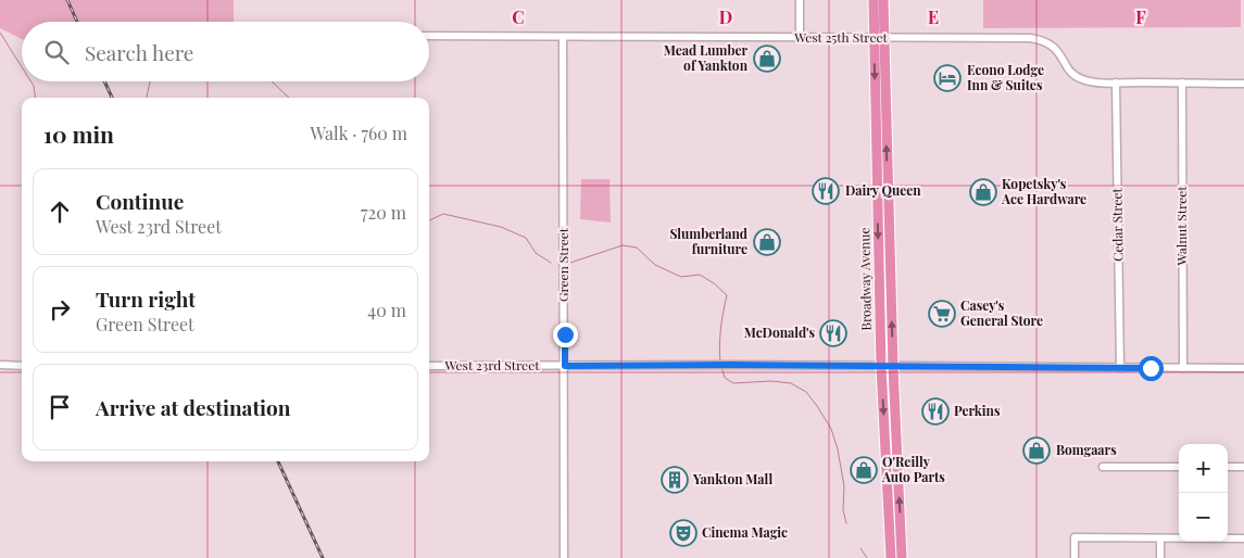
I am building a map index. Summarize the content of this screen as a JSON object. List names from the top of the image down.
{
  "streets": {
    "highway": ["Broadway Avenue"],
    "street": [
      "West 25th Street",
      "Cedar Street",
      "Walnut Street",
      "Green Street",
      "West 23rd Street"
    ]
  },
  "crossings": [
    ["West 25th Street", "Cedar Street"],
    ["West 25th Street", "Walnut Street"],
    ["West 25th Street", "Green Street"],
    ["West 25th Street", "Broadway Avenue"],
    ["Cedar Street", "West 23rd Street"],
    ["Walnut Street", "West 23rd Street"],
    ["Green Street", "West 23rd Street"],
    ["Broadway Avenue", "West 23rd Street"]
  ],
  "places": {
    "shop": [
      "Mead Lumber of Yankton",
      "Kopetsky's Ace Hardware",
      "Slumberland furniture",
      "Bomgaars",
      "O'Reilly Auto Parts"
    ],
    "hotel": ["Econo Lodge Inn & Suites"],
    "restaurant": ["Dairy Queen", "McDonald's", "Perkins"],
    "supermarket": ["Casey's General Store"],
    "building": ["Yankton Mall"],
    "theatre": ["Cinema Magic"]
  },
  "page": {
    "search": "Search here",
    "heading": ["10 min", "Walk · 760 m"],
    "list": [
      ["Continue", "West 23rd Street", "720 m"],
      ["Turn right", "Green Street", "40 m"],
      "Arrive at destination"
    ],
    "map_buttons": ["+", "−"]
  },
  "grid": {
    "columns": [
      "C",
      "D",
      "E",
      "F"
    ]
  }
}
